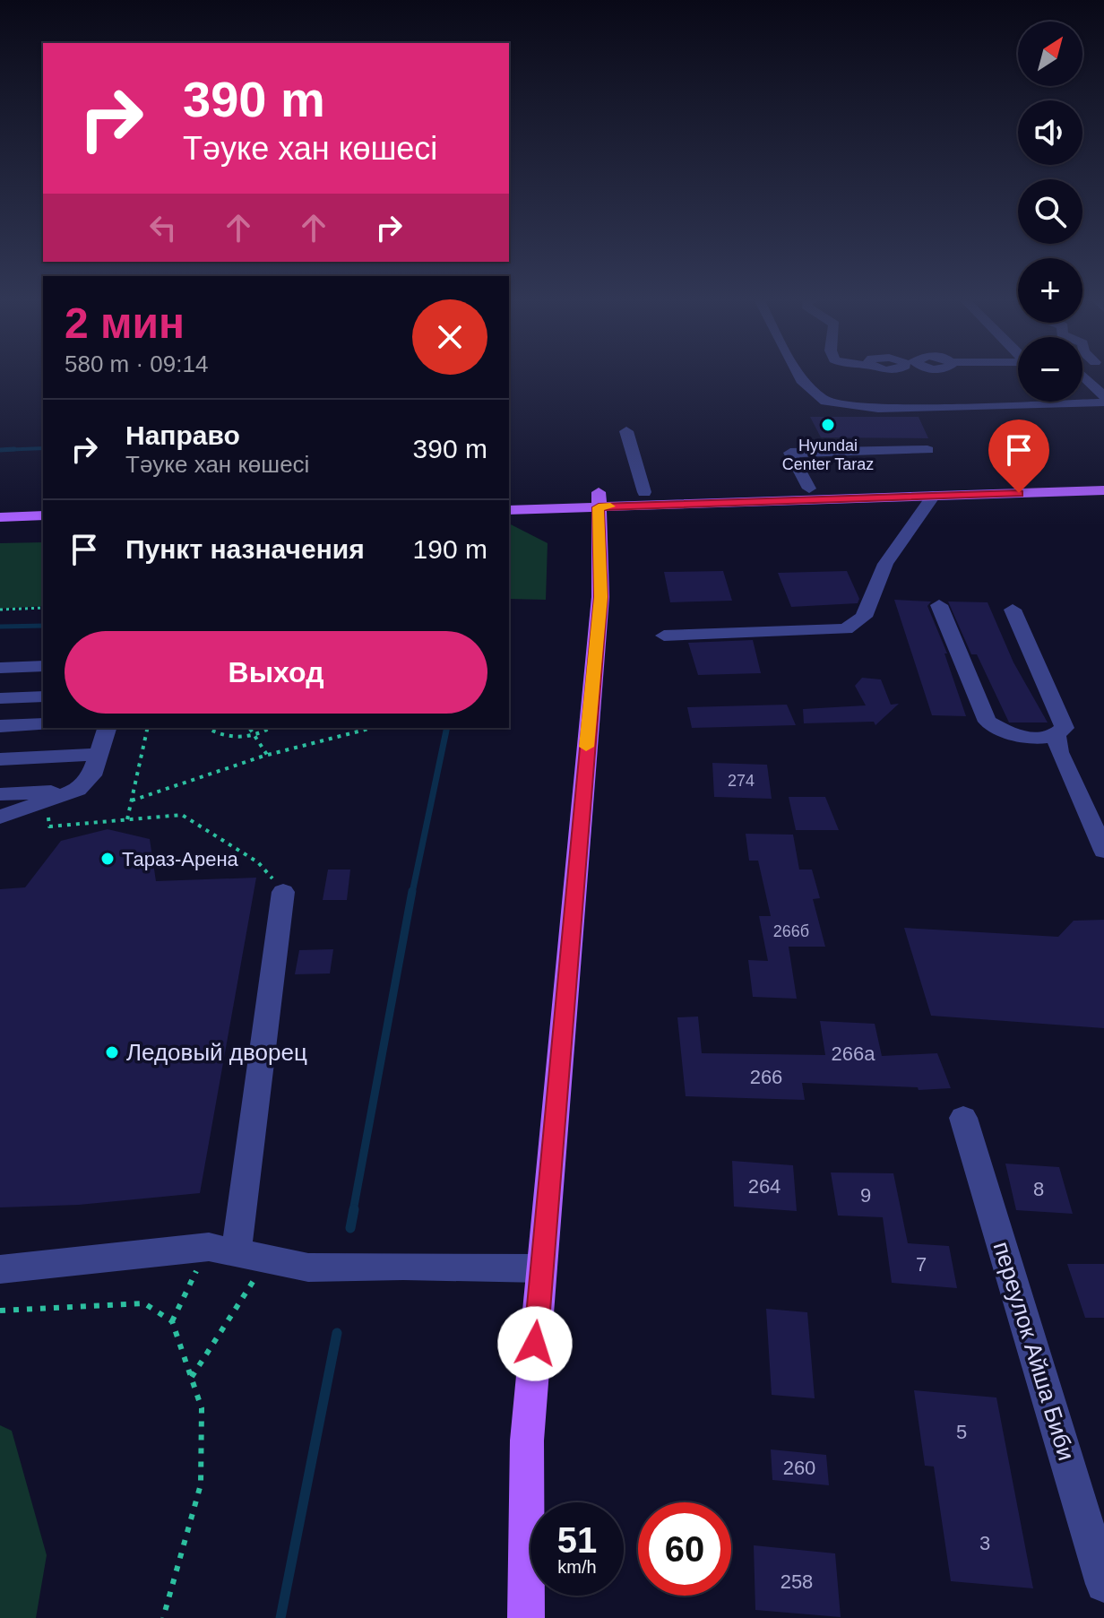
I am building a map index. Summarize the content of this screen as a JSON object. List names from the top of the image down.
{
  "streets": {
    "street": ["переулок Айша Биби"]
  },
  "places": ["Hyundai Center Taraz", "Тараз-Арена", "Ледовый дворец"],
  "house_numbers": [
    "274",
    "266б",
    "266а",
    "266",
    "264",
    "8",
    "9",
    "7",
    "5",
    "260",
    "3",
    "258"
  ],
  "north": "top right",
  "page": {
    "map_buttons": ["+", "−"],
    "turn": ["390 m", "Тәуке хан көшесі"],
    "heading": ["2 мин", "580 m · 09:14"],
    "list": [
      {
        "name": "Направо",
        "note": "Тәуке хан көшесі",
        "value": "390 m"
      },
      {
        "name": "Пункт назначения",
        "value": "190 m"
      }
    ],
    "buttons": "Выход",
    "speed": "51 km/h",
    "limit": "60"
  }
}
